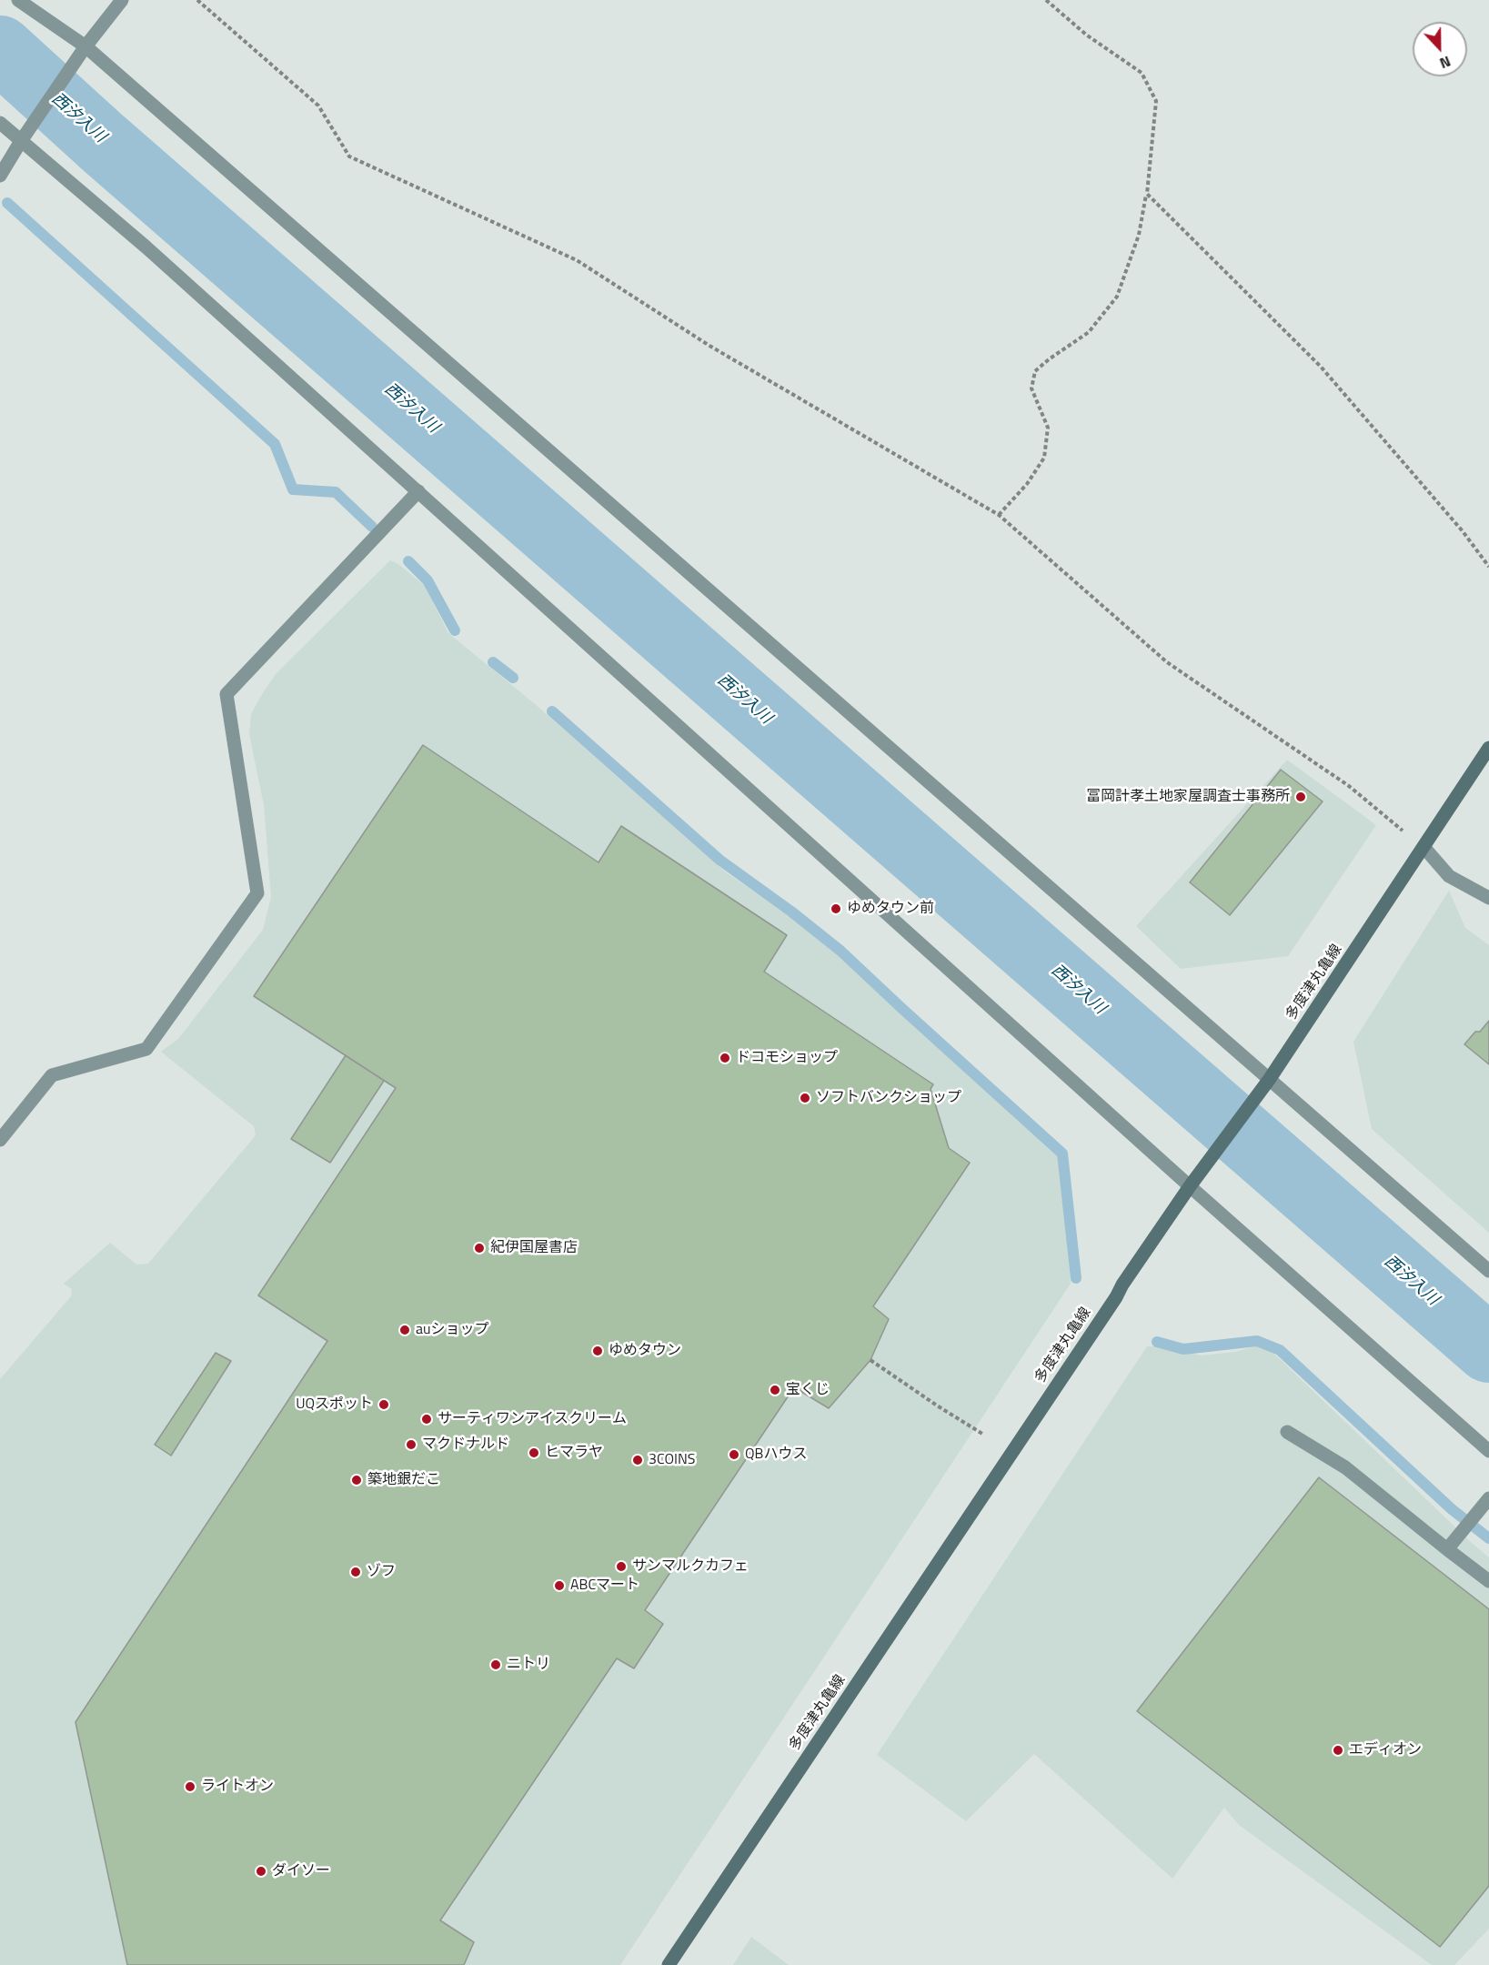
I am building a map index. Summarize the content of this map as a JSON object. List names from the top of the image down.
{
  "streets": {
    "main road": ["多度津丸亀線"]
  },
  "water": ["西汐入川"],
  "places": [
    "冨岡計孝土地家屋調査士事務所",
    "ゆめタウン前",
    "ドコモショップ",
    "ソフトバンクショップ",
    "紀伊国屋書店",
    "auショップ",
    "ゆめタウン",
    "宝くじ",
    "UQスポット",
    "サーティワンアイスクリーム",
    "マクドナルド",
    "ヒマラヤ",
    "QBハウス",
    "3COINS",
    "築地銀だこ",
    "サンマルクカフェ",
    "ゾフ",
    "ABCマート",
    "ニトリ",
    "エディオン",
    "ライトオン",
    "ダイソー"
  ],
  "north": "bottom"
}
